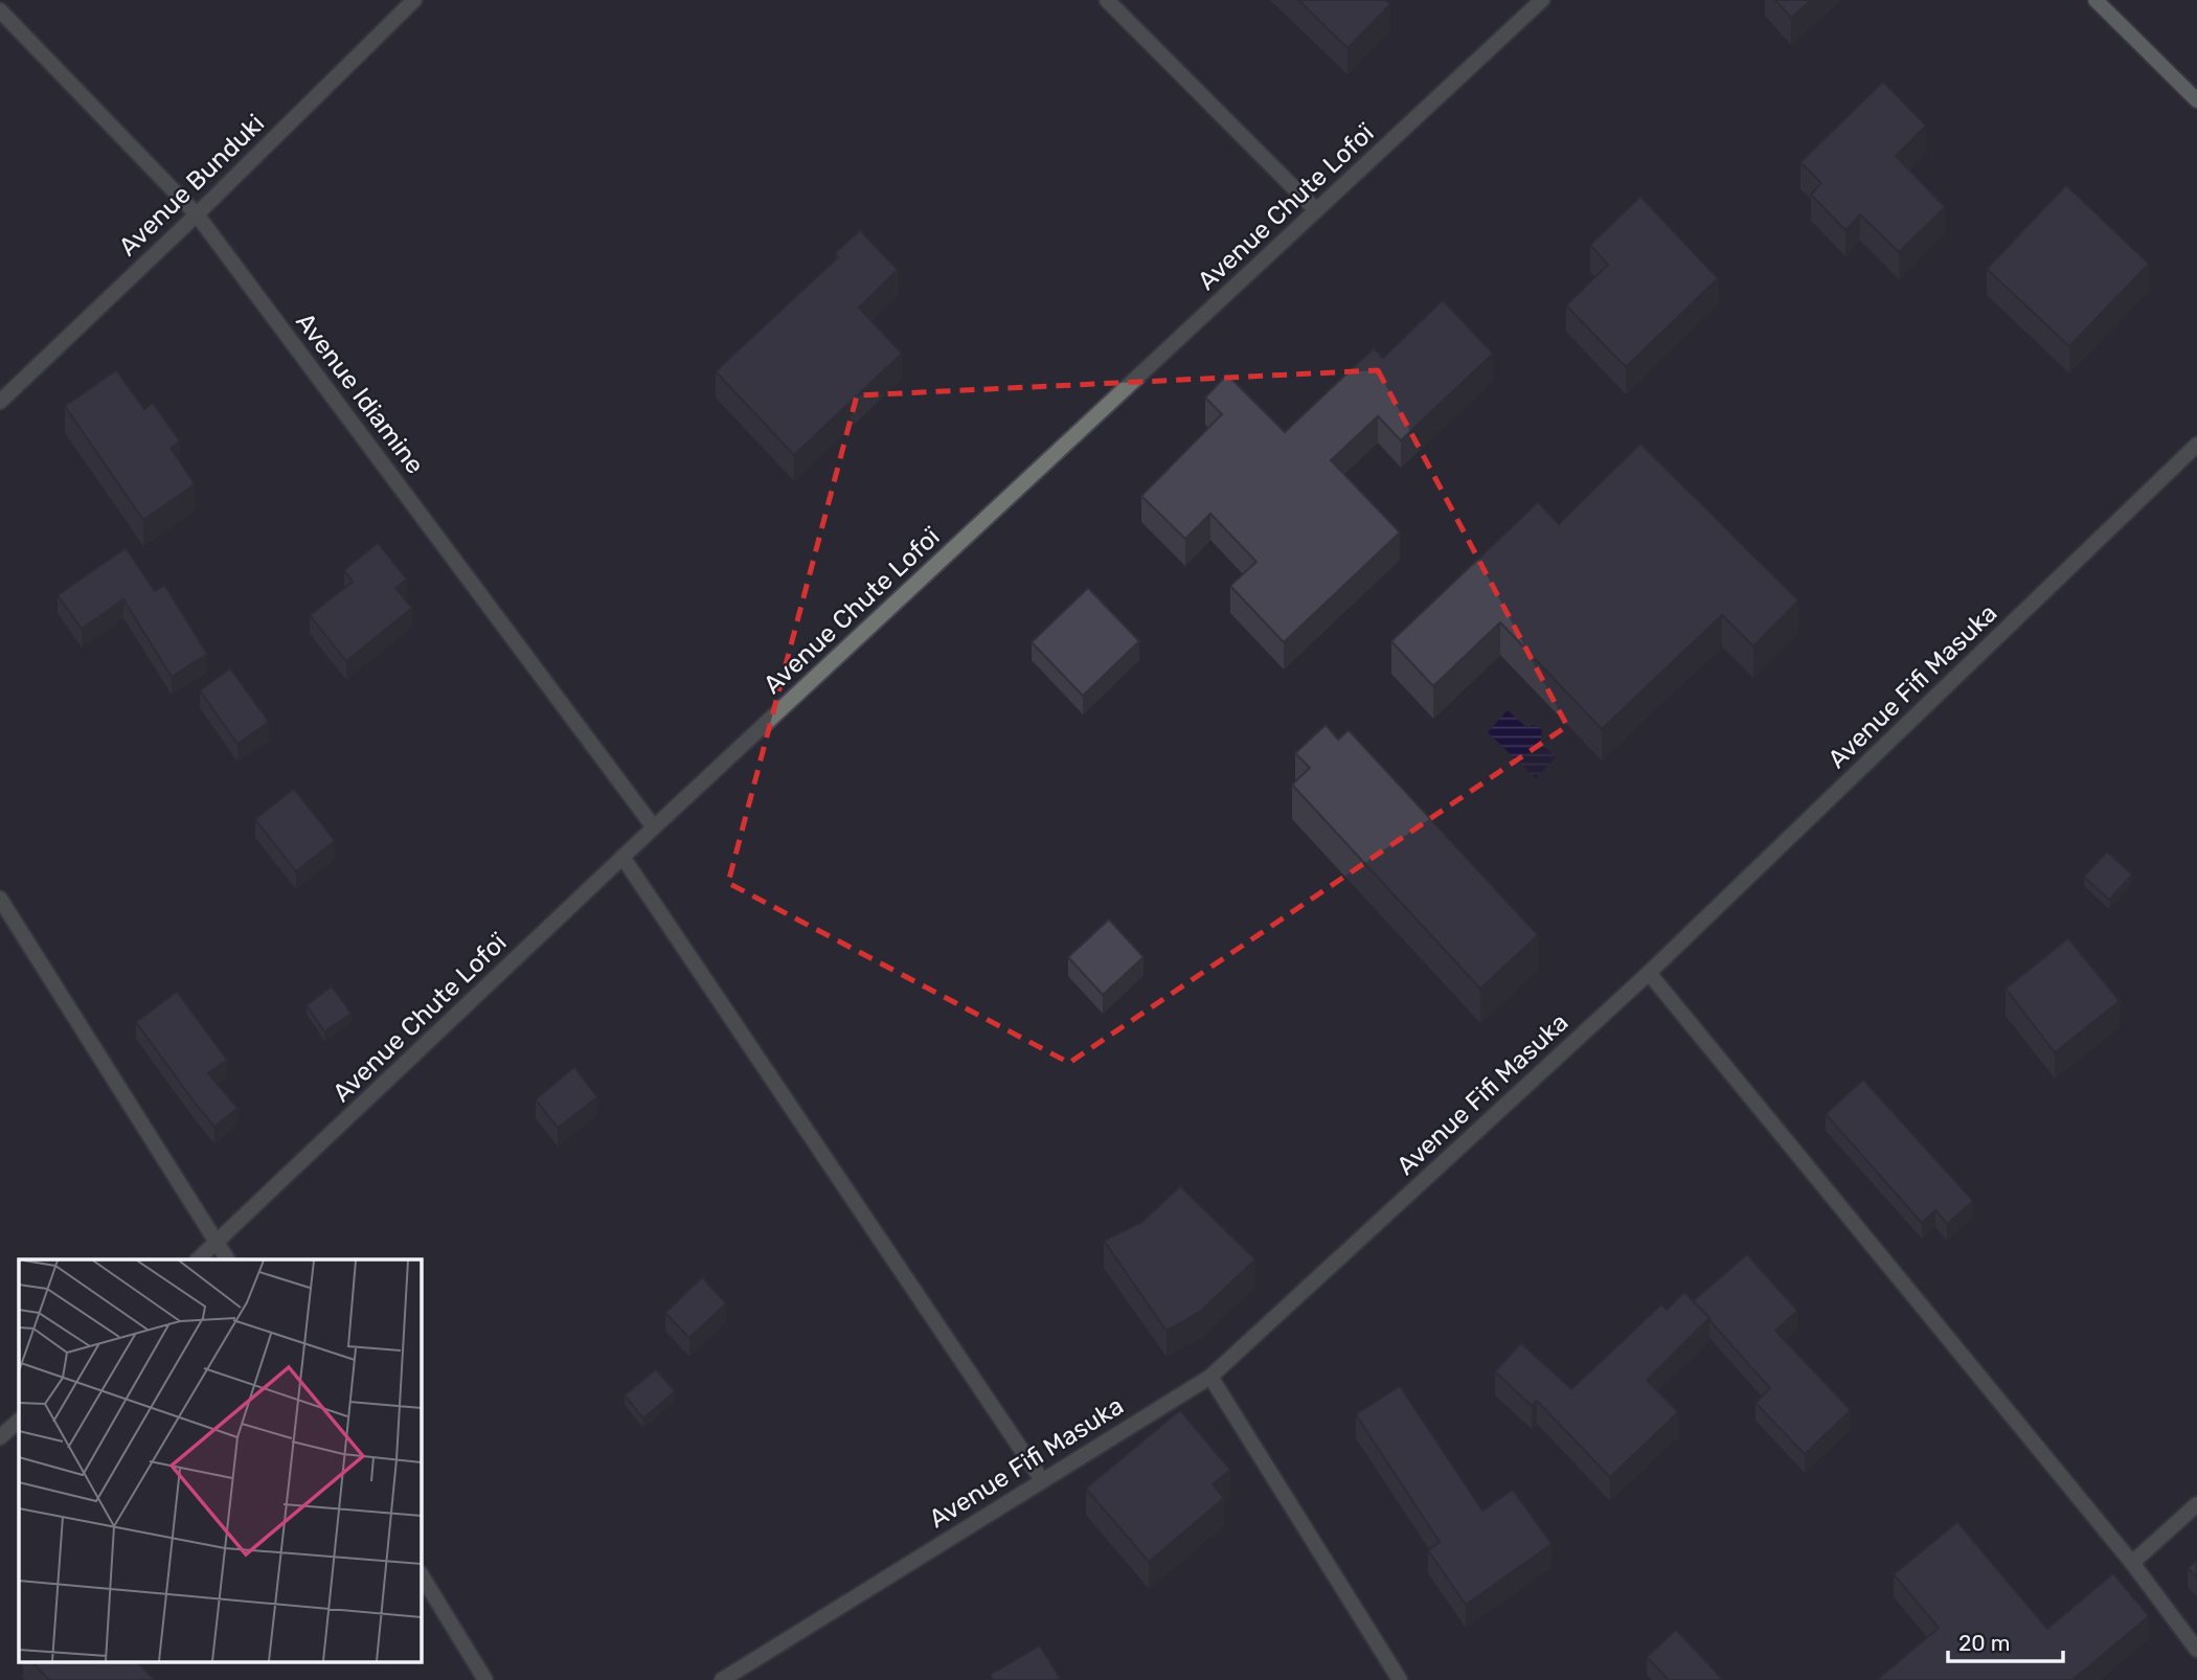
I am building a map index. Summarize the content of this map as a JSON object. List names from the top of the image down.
{
  "streets": {
    "street": [
      "Avenue Bunduki",
      "Avenue Chute Lofoï",
      "Avenue Idiamine",
      "Avenue Fifi Masuka"
    ]
  },
  "crossings": [
    ["Avenue Bunduki", "Avenue Idiamine"],
    ["Avenue Chute Lofoï", "Avenue Idiamine"]
  ],
  "scale_bar": "20 m"
}
